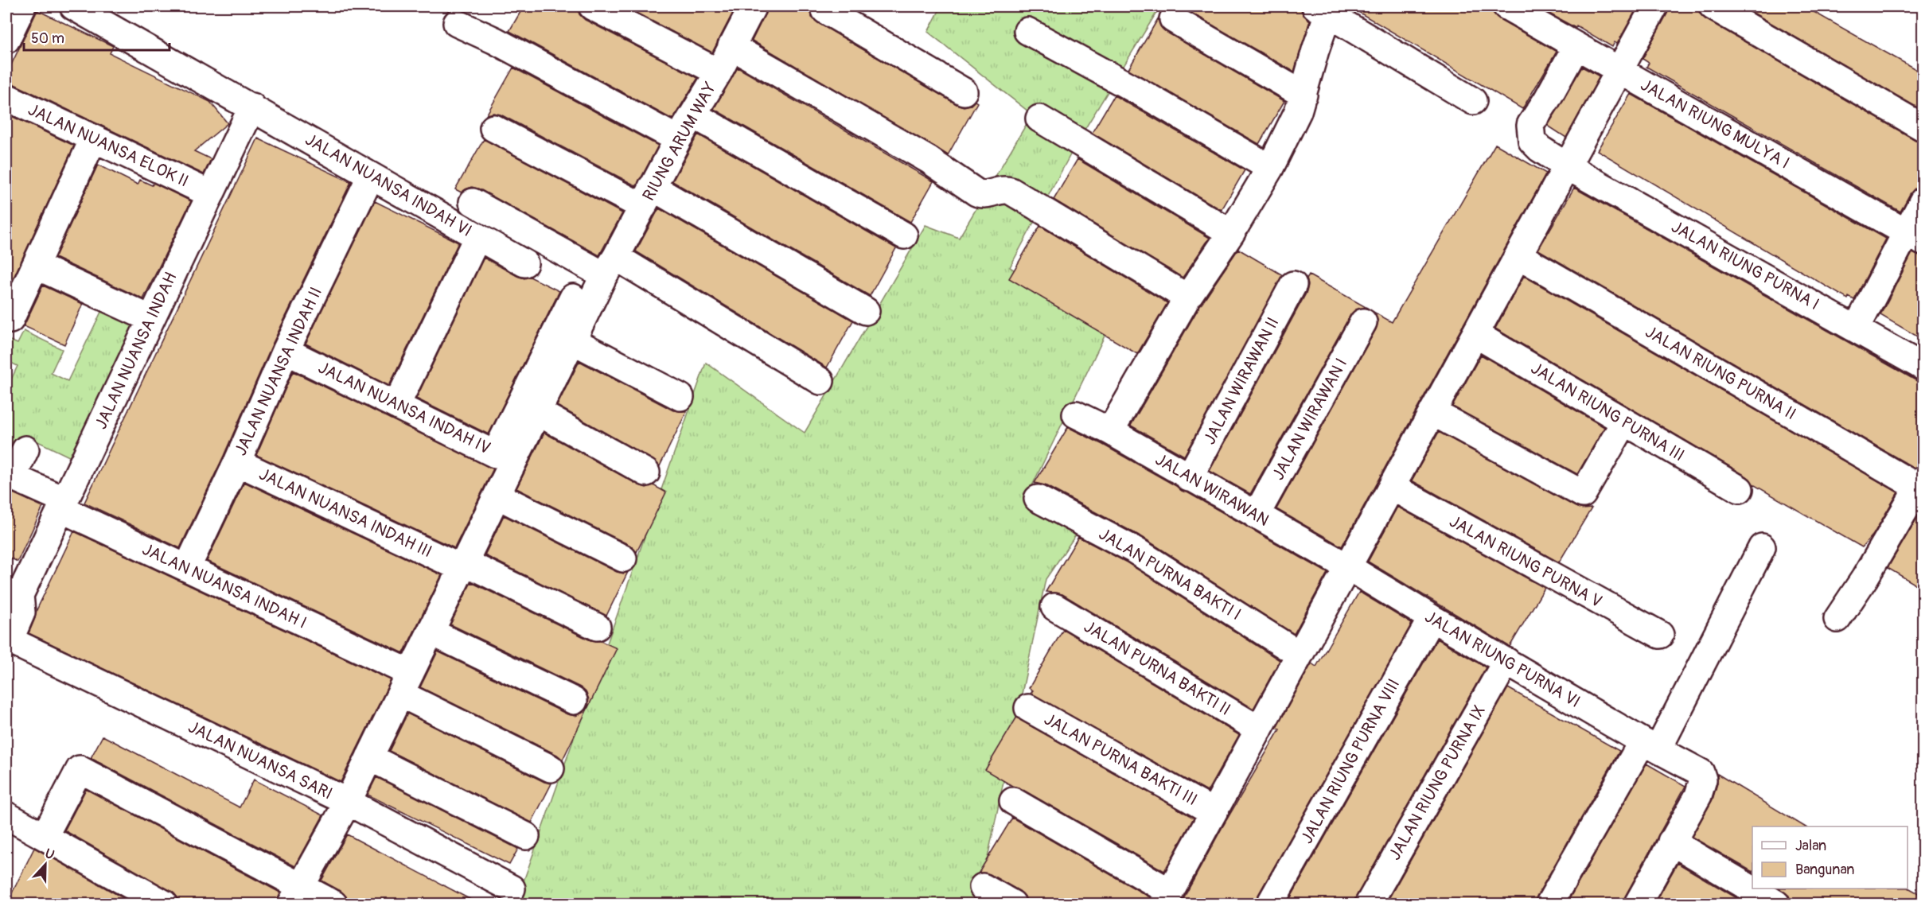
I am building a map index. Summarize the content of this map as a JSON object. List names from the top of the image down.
{
  "streets": {
    "street": [
      "JALAN RIUNG MULYA I",
      "RIUNG ARUM WAY",
      "JALAN NUANSA ELOK II",
      "JALAN NUANSA INDAH VI",
      "JALAN RIUNG PURNA I",
      "JALAN NUANSA INDAH",
      "JALAN NUANSA INDAH II",
      "JALAN RIUNG PURNA II",
      "JALAN WIRAWAN II",
      "JALAN NUANSA INDAH IV",
      "JALAN RIUNG PURNA III",
      "JALAN WIRAWAN I",
      "JALAN WIRAWAN",
      "JALAN NUANSA INDAH III",
      "JALAN RIUNG PURNA V",
      "JALAN PURNA BAKTI I",
      "JALAN NUANSA INDAH I",
      "JALAN RIUNG PURNA VI",
      "JALAN PURNA BAKTI II",
      "JALAN PURNA BAKTI III",
      "JALAN NUANSA SARI",
      "JALAN RIUNG PURNA VIII",
      "JALAN RIUNG PURNA IX"
    ]
  },
  "crossings": [
    ["JALAN RIUNG MULYA I", "JALAN RIUNG PURNA I"],
    ["RIUNG ARUM WAY", "JALAN NUANSA INDAH III"],
    ["RIUNG ARUM WAY", "JALAN NUANSA INDAH I"],
    ["RIUNG ARUM WAY", "JALAN NUANSA SARI"],
    ["JALAN NUANSA ELOK II", "JALAN NUANSA INDAH"],
    ["JALAN NUANSA INDAH VI", "JALAN NUANSA INDAH"],
    ["JALAN NUANSA INDAH VI", "JALAN NUANSA INDAH II"],
    ["JALAN NUANSA INDAH", "JALAN NUANSA INDAH I"],
    ["JALAN NUANSA INDAH", "JALAN NUANSA SARI"],
    ["JALAN NUANSA INDAH II", "JALAN NUANSA INDAH IV"],
    ["JALAN NUANSA INDAH II", "JALAN NUANSA INDAH III"],
    ["JALAN NUANSA INDAH II", "JALAN NUANSA INDAH I"],
    ["JALAN WIRAWAN II", "JALAN WIRAWAN"],
    ["JALAN WIRAWAN I", "JALAN WIRAWAN"],
    ["JALAN WIRAWAN", "JALAN RIUNG PURNA VI"],
    ["JALAN RIUNG PURNA VI", "JALAN RIUNG PURNA VIII"],
    ["JALAN RIUNG PURNA VI", "JALAN RIUNG PURNA IX"]
  ],
  "legend": ["Jalan", "Bangunan"],
  "scale_bar": "50 m",
  "north": "top"
}
